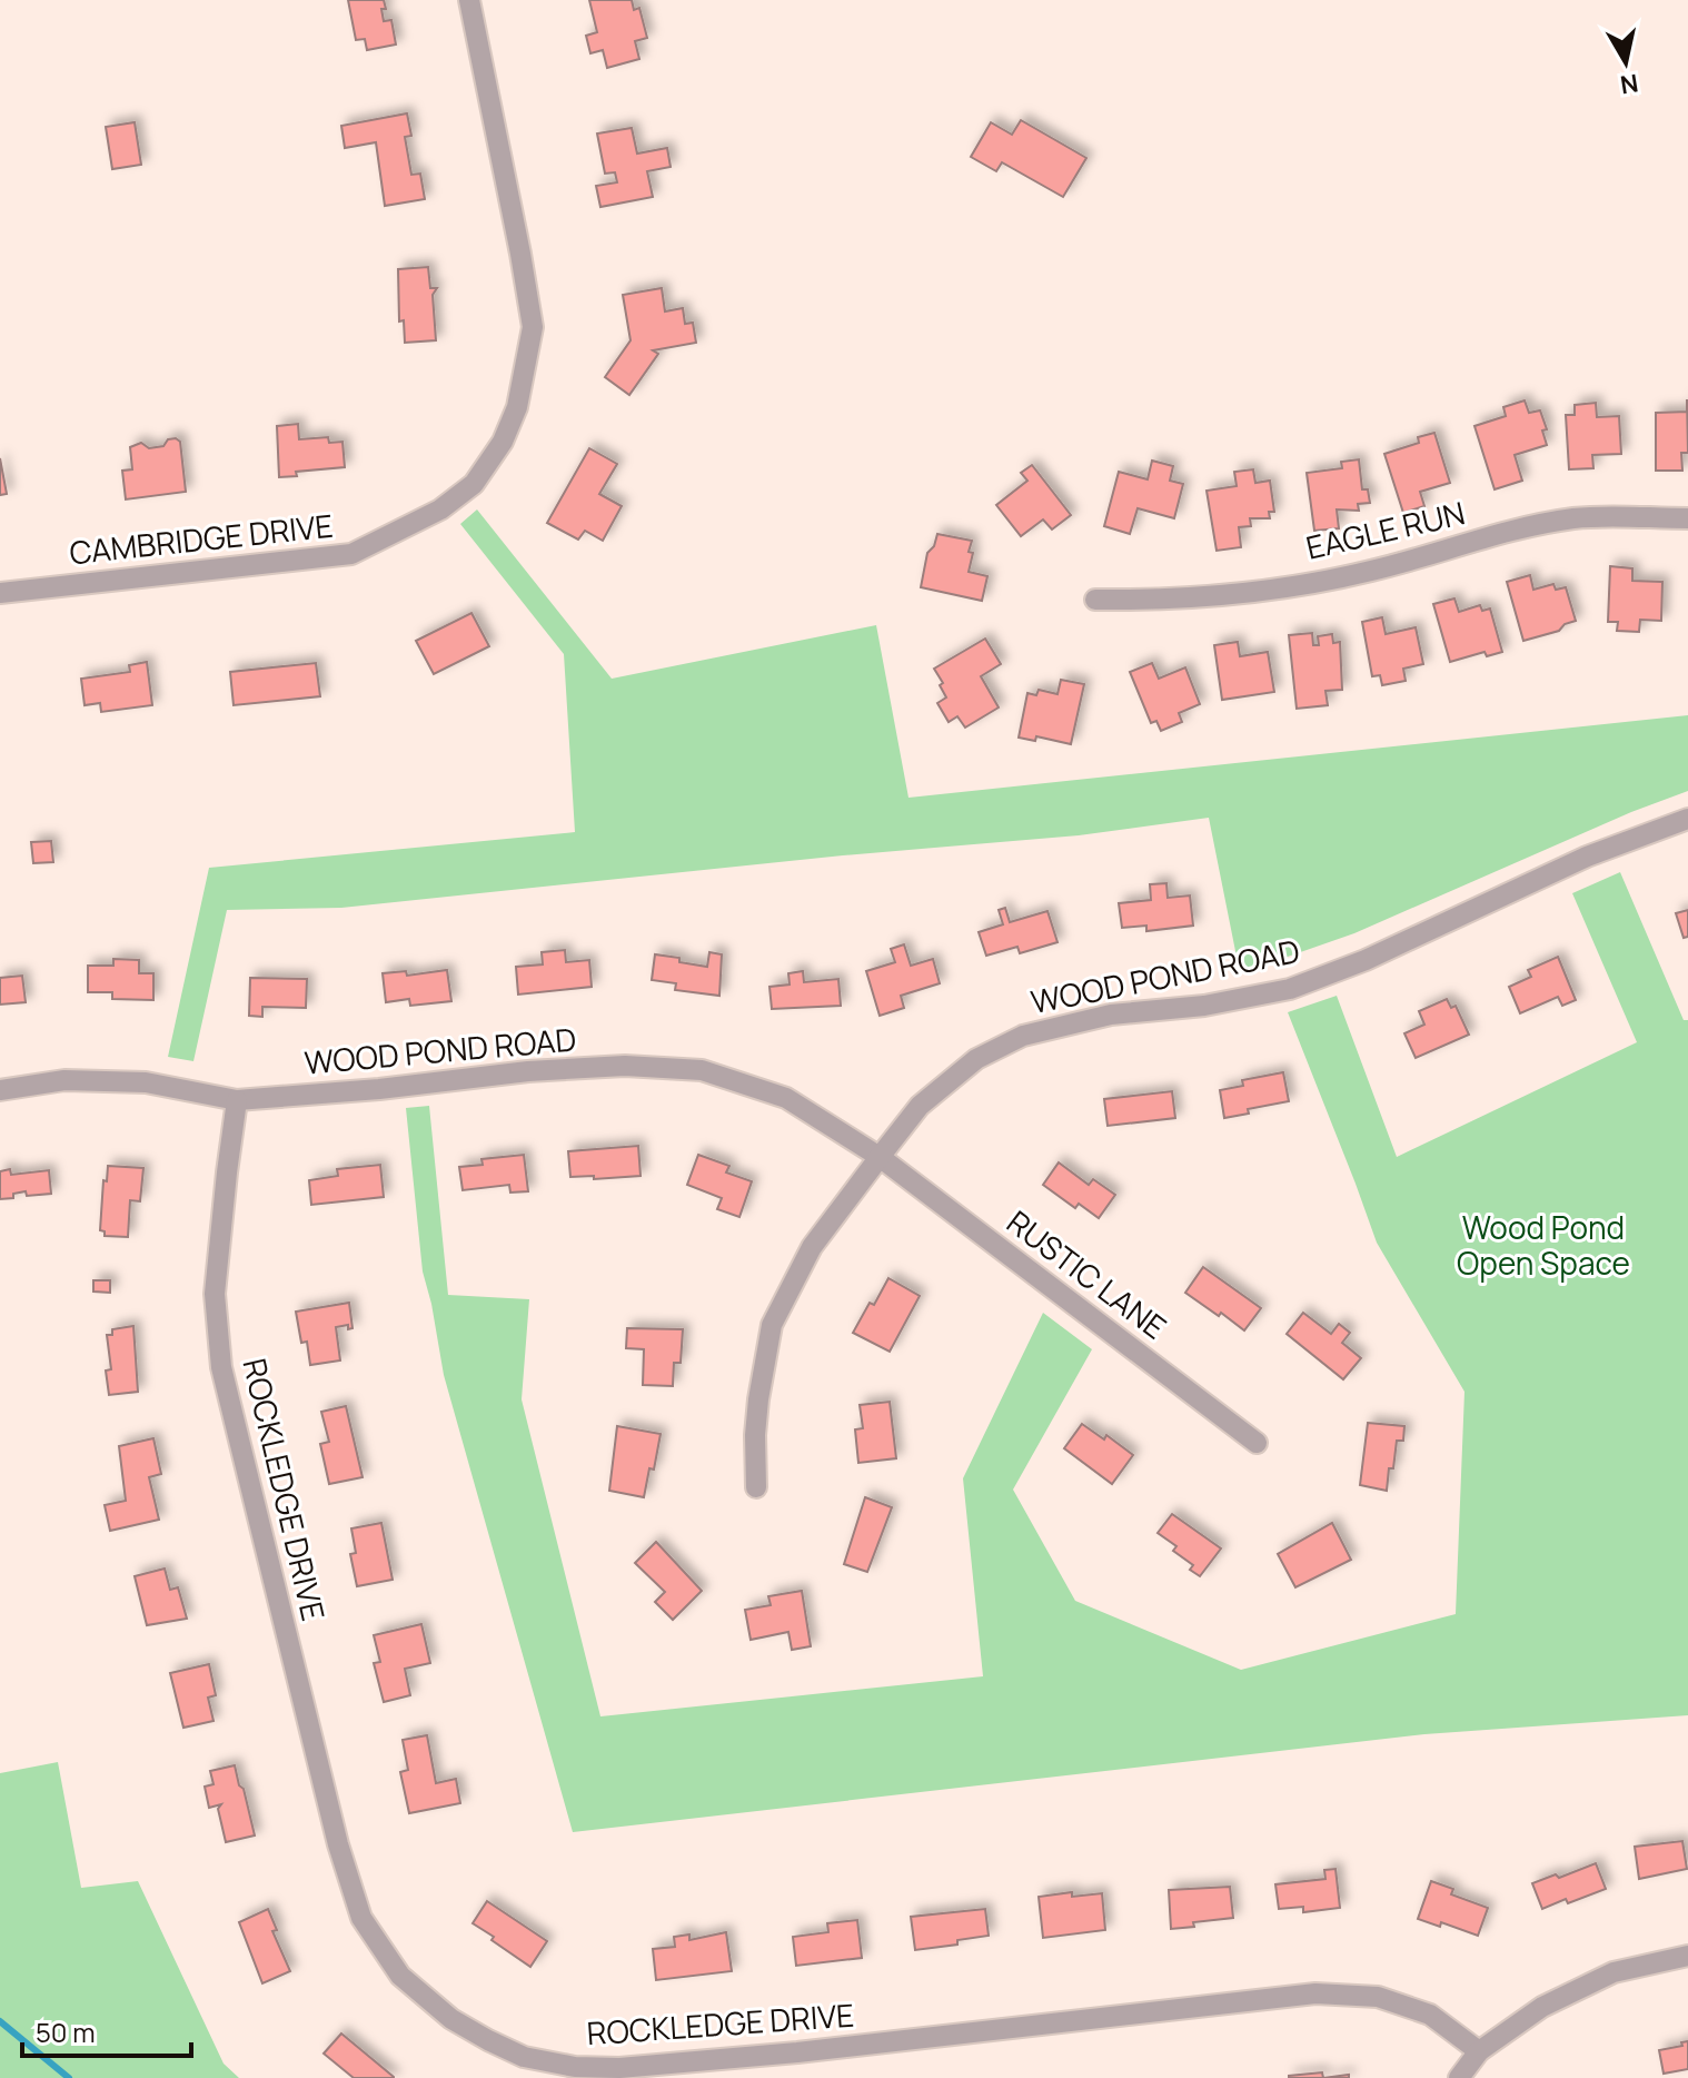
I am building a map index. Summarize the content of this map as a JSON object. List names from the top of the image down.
{
  "streets": {
    "street": [
      "EAGLE RUN",
      "CAMBRIDGE DRIVE",
      "WOOD POND ROAD",
      "RUSTIC LANE",
      "ROCKLEDGE DRIVE"
    ]
  },
  "crossings": [
    ["WOOD POND ROAD", "RUSTIC LANE"],
    ["WOOD POND ROAD", "ROCKLEDGE DRIVE"]
  ],
  "parks": ["Wood Pond Open Space"],
  "scale_bar": "50 m",
  "north": "bottom"
}
